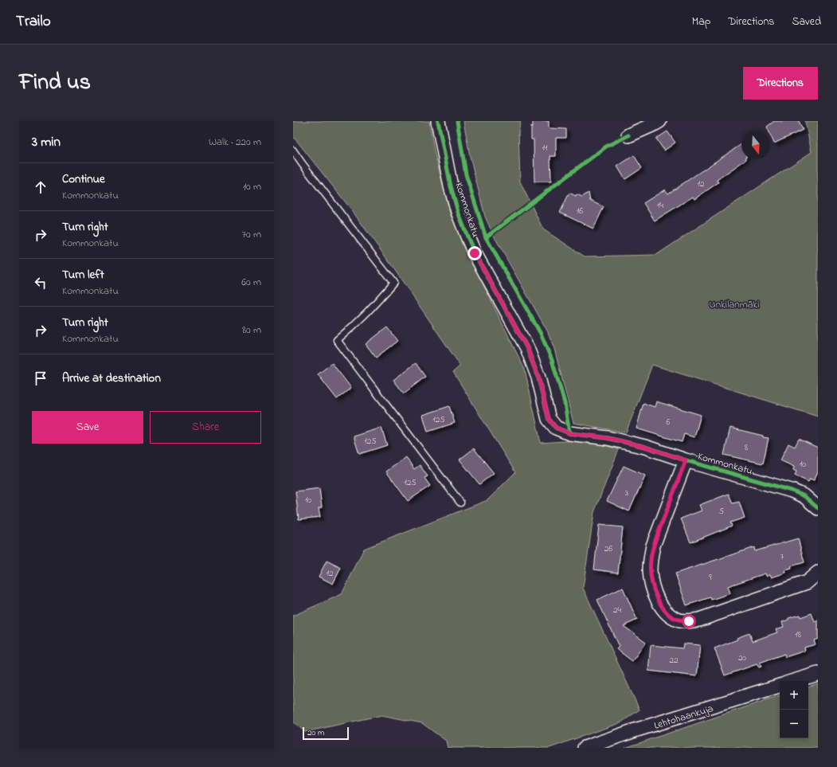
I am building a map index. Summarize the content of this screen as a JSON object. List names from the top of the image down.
{
  "streets": {
    "street": ["Kommonkatu", "Lehtohaankuja"]
  },
  "parks": ["Unkilanmäki"],
  "house_numbers": [
    "11",
    "12",
    "14",
    "16",
    "125",
    "6",
    "125",
    "8",
    "10",
    "125",
    "3",
    "10",
    "5",
    "26",
    "7",
    "12",
    "9",
    "24",
    "18",
    "20",
    "22"
  ],
  "scale_bar": "20 m",
  "north": "bottom",
  "page": {
    "header": "Trailo",
    "nav": ["Map", "Directions", "Saved"],
    "title": "Find us",
    "buttons": [
      "Directions",
      ["Save", "Share"]
    ],
    "heading": ["3 min", "Walk · 220 m"],
    "list": [
      ["Continue", "Kommonkatu", "10 m"],
      ["Turn right", "Kommonkatu", "70 m"],
      ["Turn left", "Kommonkatu", "60 m"],
      ["Turn right", "Kommonkatu", "80 m"],
      "Arrive at destination"
    ],
    "map_buttons": ["+", "−"],
    "scale": "20 m"
  }
}
